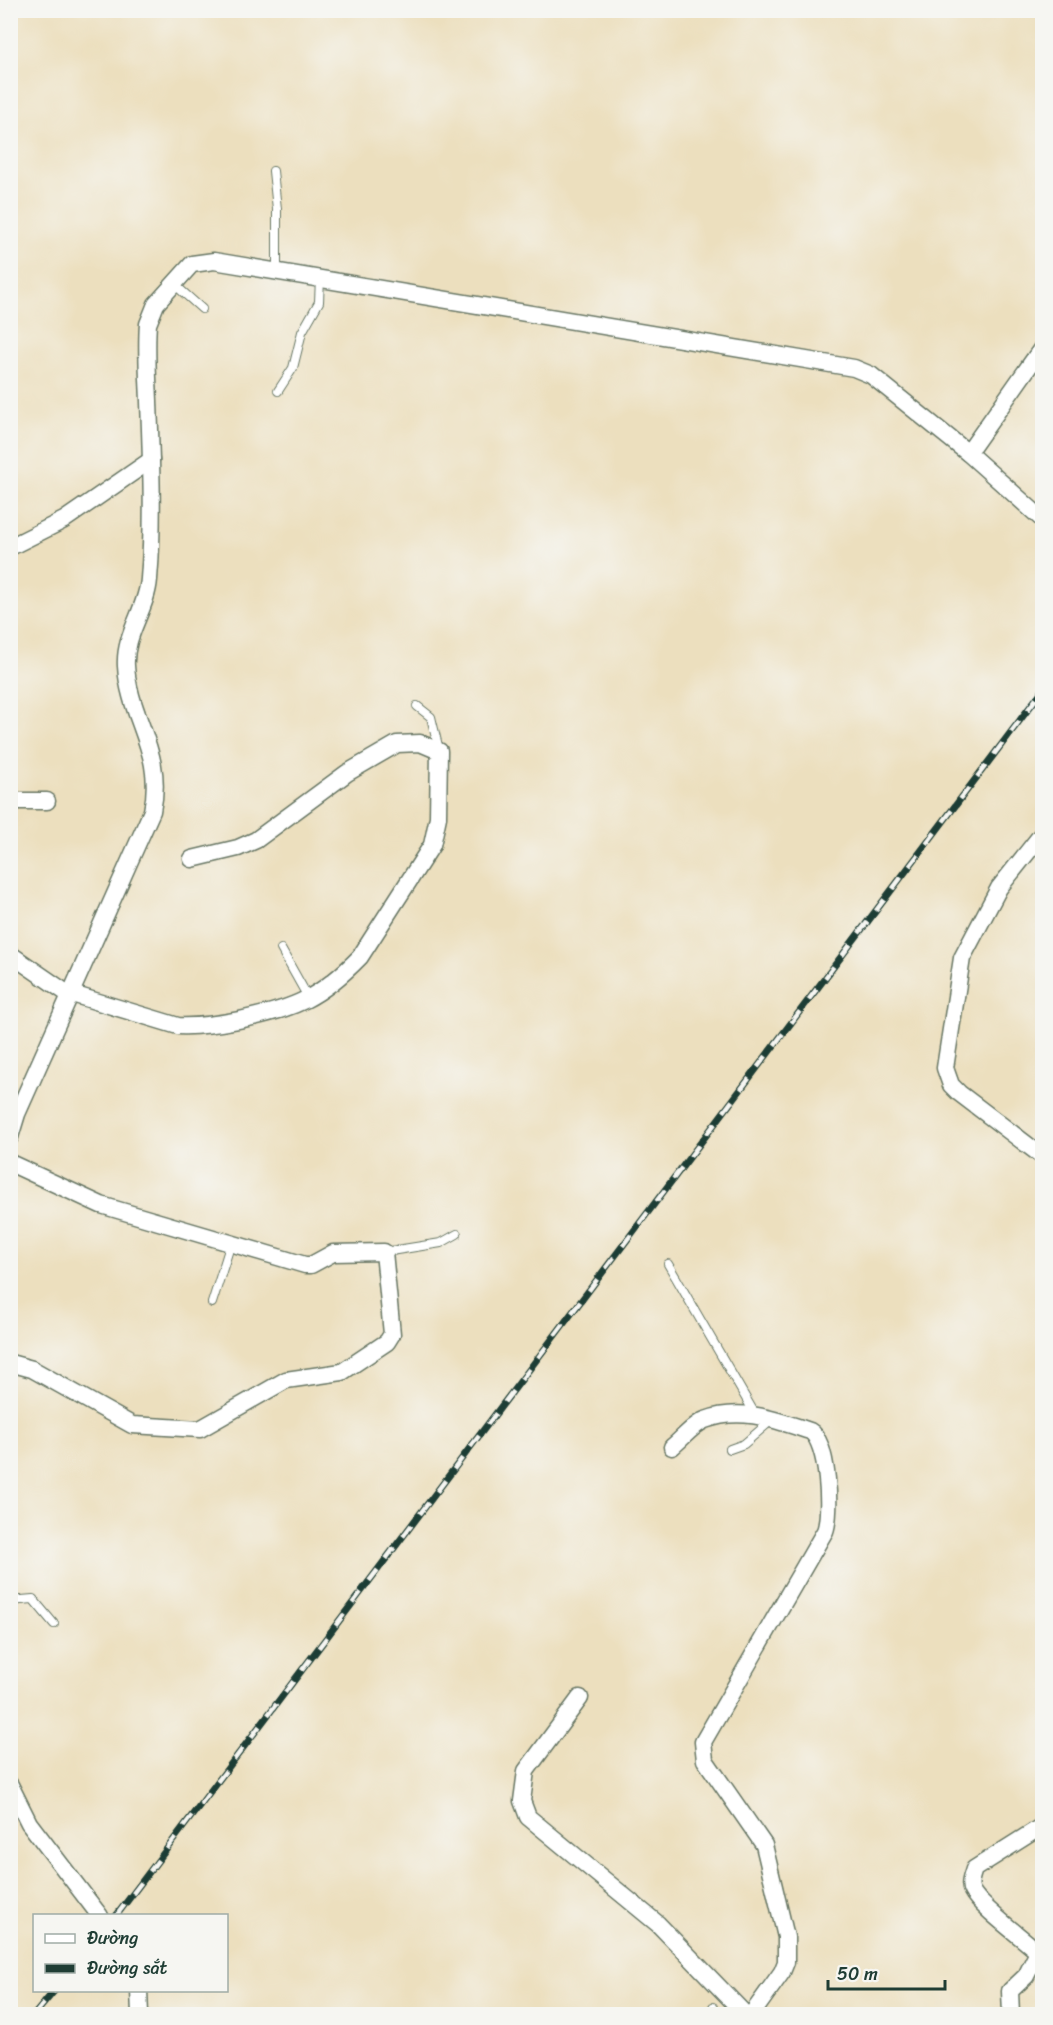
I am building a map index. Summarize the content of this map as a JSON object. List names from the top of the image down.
{
  "legend": ["Đường", "Đường sắt"],
  "scale_bar": "50 m"
}
